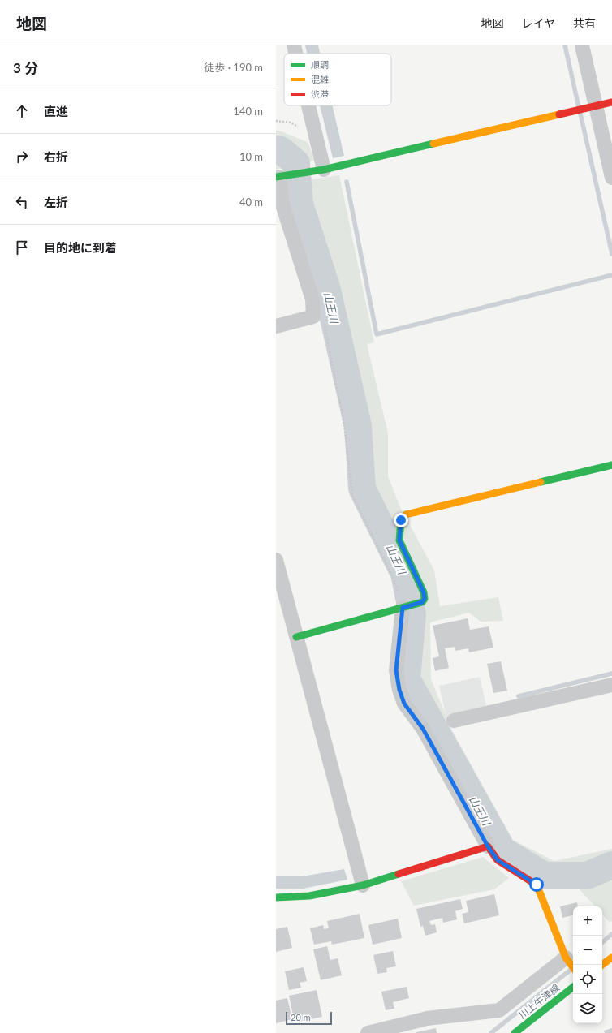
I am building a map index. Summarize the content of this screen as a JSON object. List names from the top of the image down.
{
  "streets": {
    "street": ["川上牛津線"]
  },
  "water": ["山王川"],
  "legend": ["順調", "混雑", "渋滞"],
  "scale_bar": "20 m",
  "page": {
    "header": "地図",
    "nav": ["地図", "レイヤ", "共有"],
    "heading": ["3 分", "徒歩 · 190 m"],
    "list": [
      ["直進", "140 m"],
      ["右折", "10 m"],
      ["左折", "40 m"],
      "目的地に到着"
    ],
    "map_buttons": ["+", "−"],
    "scale": "20 m"
  }
}
